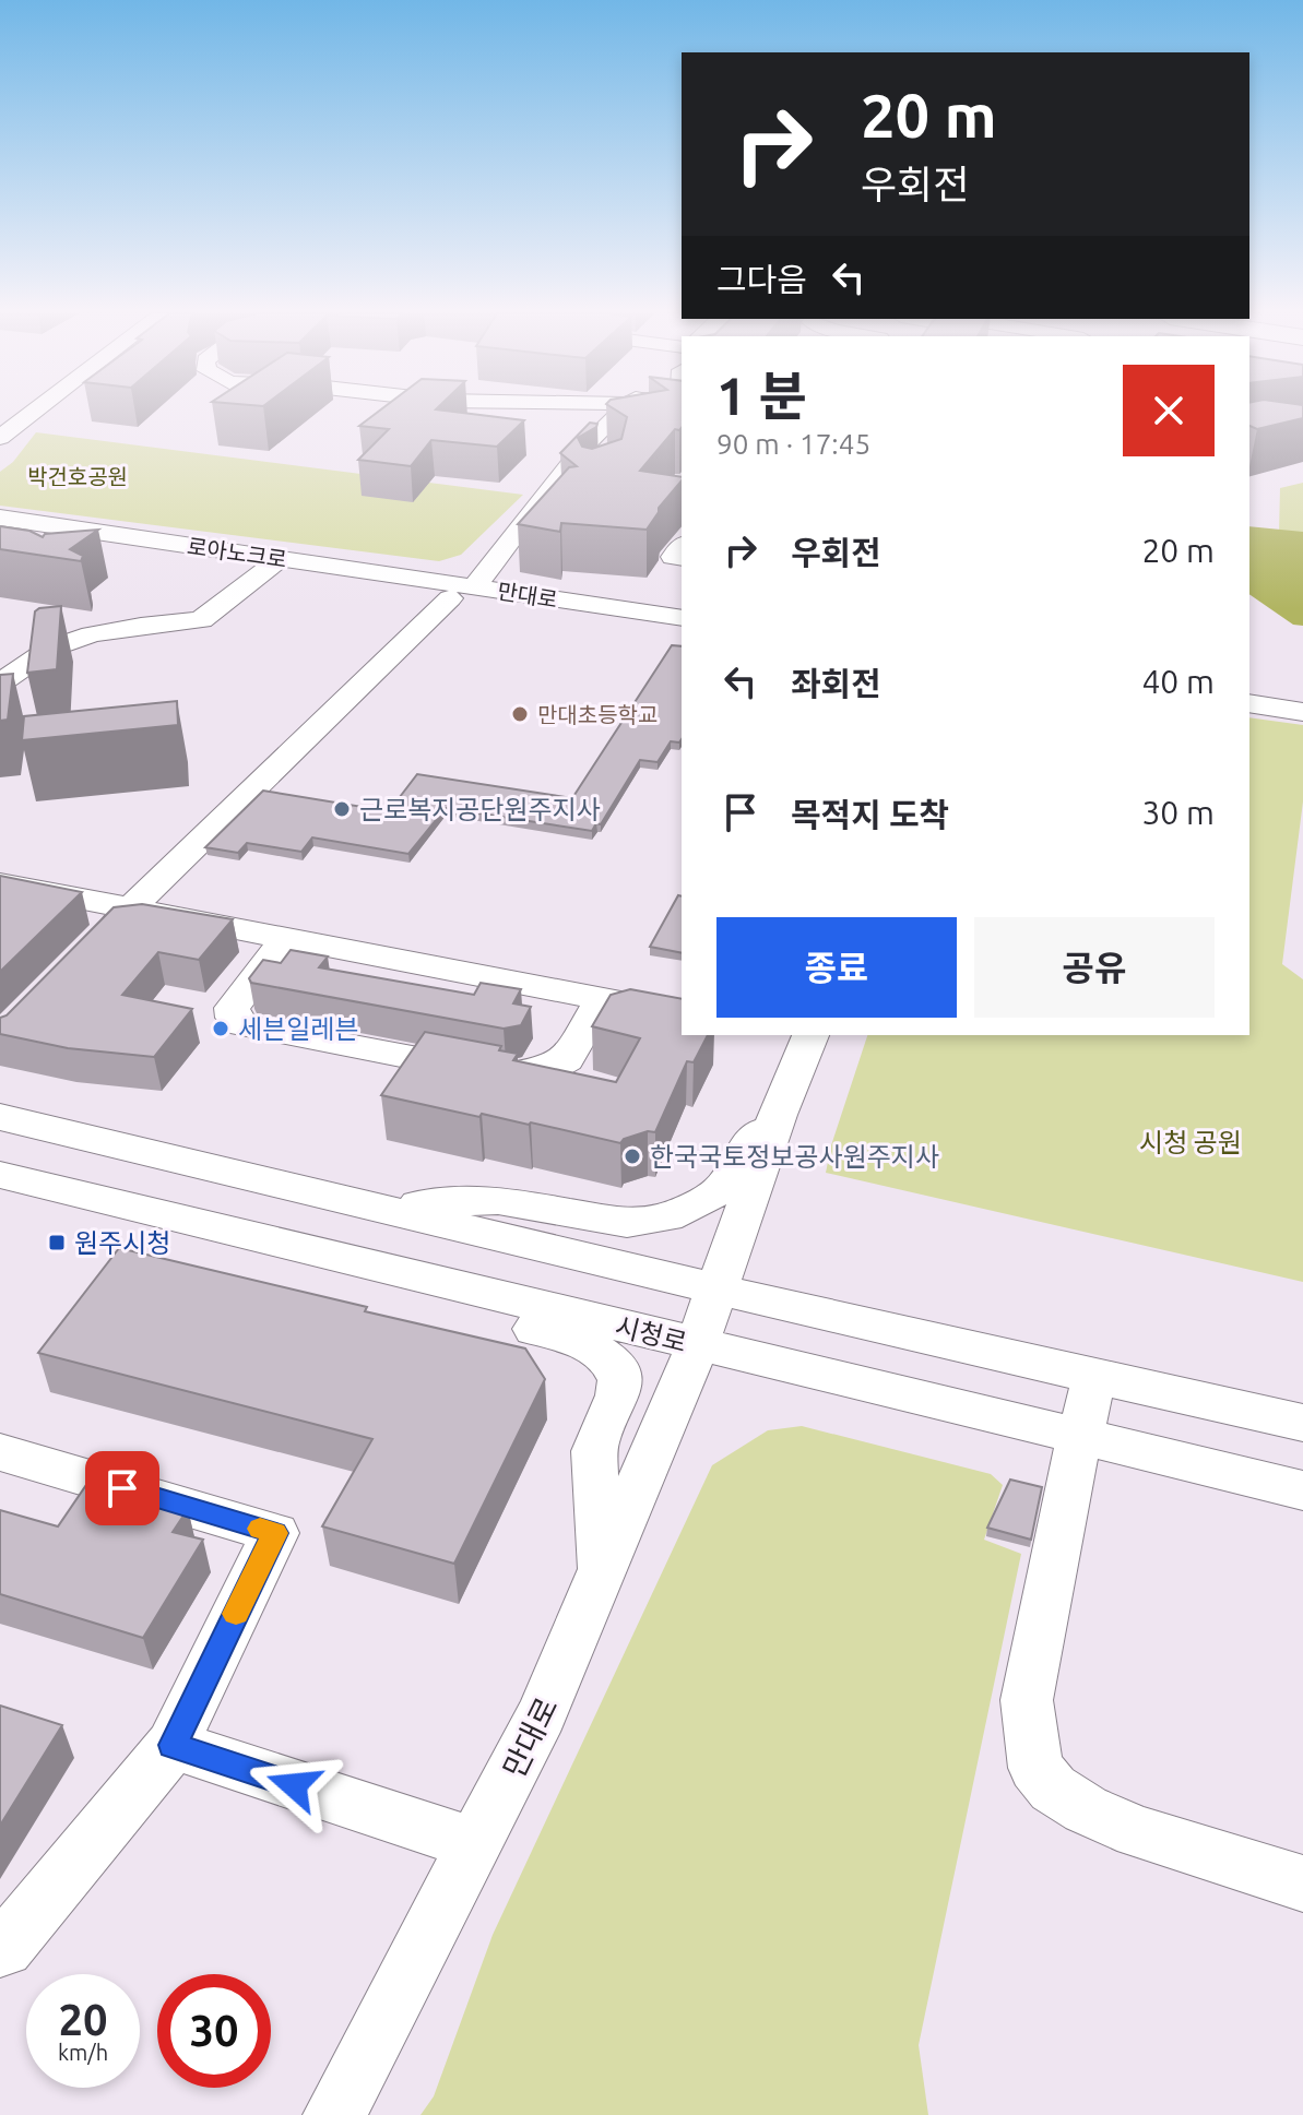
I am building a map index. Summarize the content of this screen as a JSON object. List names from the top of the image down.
{
  "streets": {
    "street": ["로아노크로", "만대로", "시청로"]
  },
  "crossings": [
    ["로아노크로", "만대로"],
    ["만대로", "시청로"]
  ],
  "parks": ["박건호공원", "시청 공원"],
  "places": {
    "other": [
      "만대초등학교",
      "근로복지공단원주지사",
      "세븐일레븐",
      "한국국토정보공사원주지사"
    ],
    "transit": ["원주시청"]
  },
  "page": {
    "turn": ["20 m", "우회전"],
    "then": "그다음",
    "heading": ["1 분", "90 m · 17:45"],
    "list": [
      {
        "name": "우회전",
        "value": "20 m"
      },
      {
        "name": "좌회전",
        "value": "40 m"
      },
      {
        "name": "목적지 도착",
        "value": "30 m"
      }
    ],
    "buttons": ["종료", "공유"],
    "speed": "20 km/h",
    "limit": "30"
  }
}
